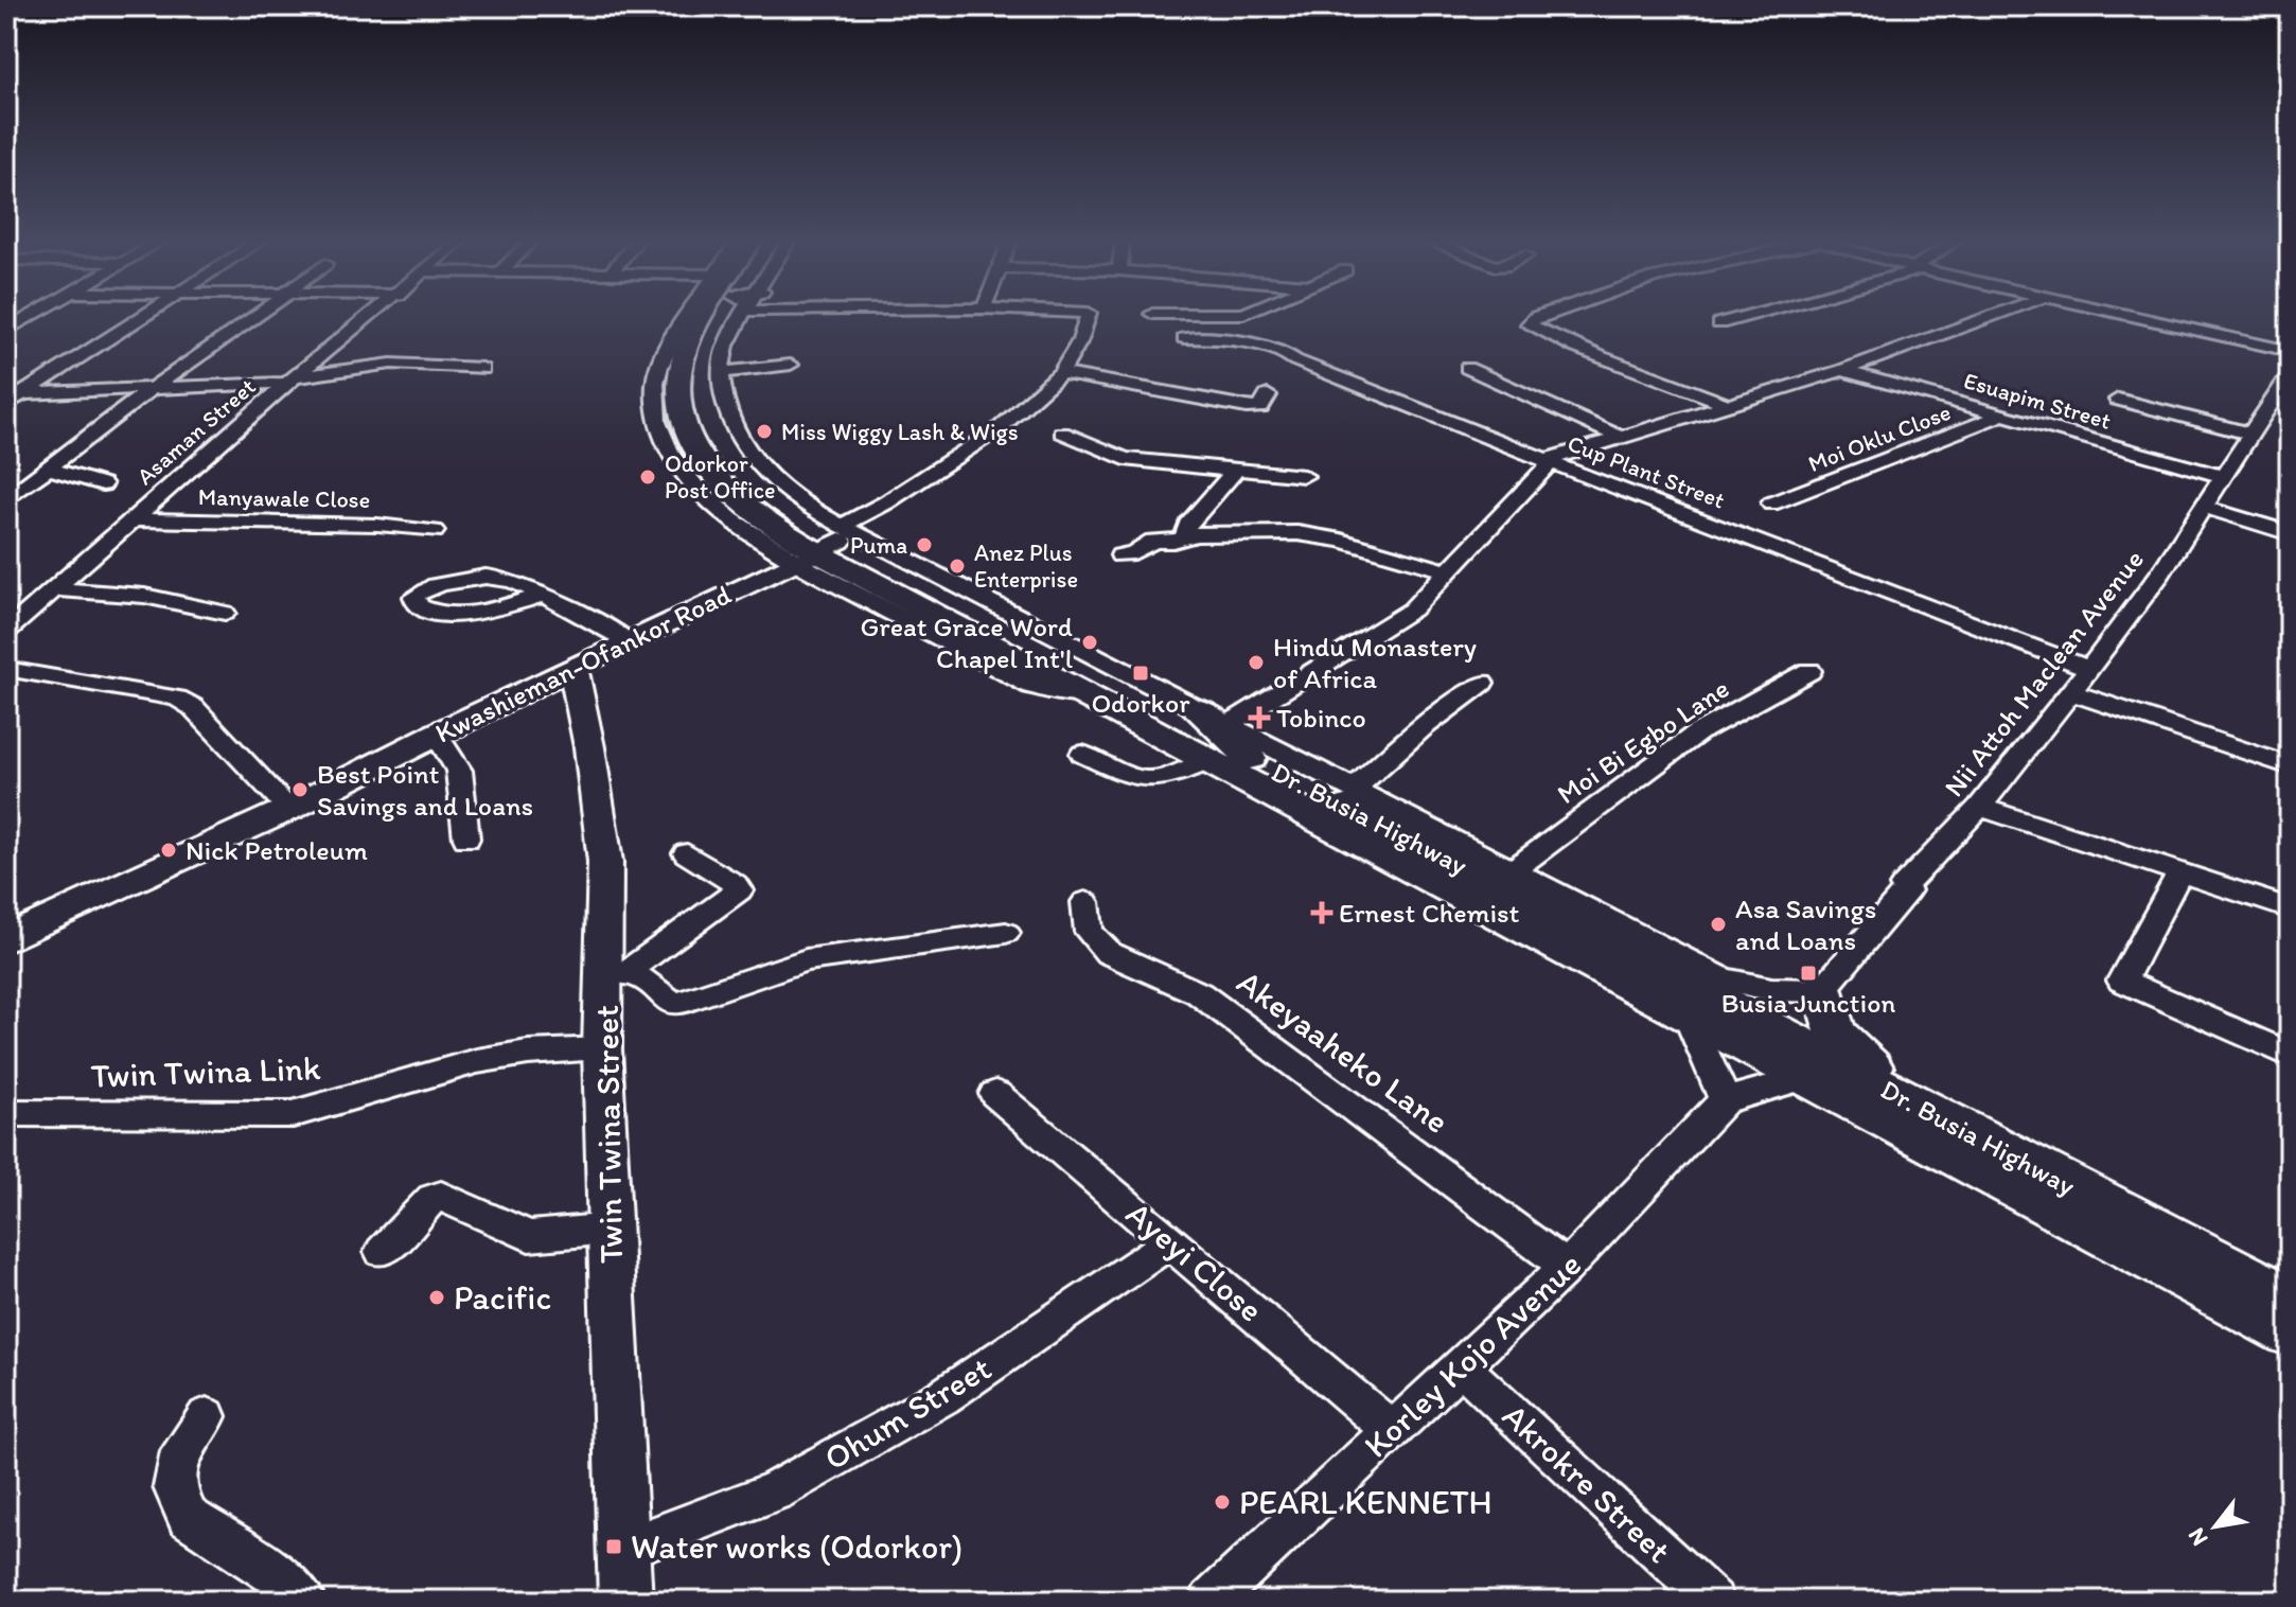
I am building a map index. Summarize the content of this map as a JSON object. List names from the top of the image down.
{
  "streets": {
    "highway": ["Dr. Busia Highway"],
    "main road": ["Kwashieman-Ofankor Road", "Twin Twina Street"],
    "street": [
      "Esuapim Street",
      "Asaman Street",
      "Moi Oklu Close",
      "Cup Plant Street",
      "Manyawale Close",
      "Nii Attoh Maclean Avenue",
      "Moi Bi Egbo Lane",
      "Akeyaaheko Lane",
      "Twin Twina Link",
      "Ayeyi Close",
      "Korley Kojo Avenue",
      "Ohum Street",
      "Akrokre Street"
    ]
  },
  "crossings": [
    ["Esuapim Street", "Moi Oklu Close"],
    ["Esuapim Street", "Nii Attoh Maclean Avenue"],
    ["Asaman Street", "Manyawale Close"],
    ["Cup Plant Street", "Nii Attoh Maclean Avenue"],
    ["Kwashieman-Ofankor Road", "Dr. Busia Highway"],
    ["Kwashieman-Ofankor Road", "Twin Twina Street"],
    ["Akeyaaheko Lane", "Korley Kojo Avenue"],
    ["Twin Twina Link", "Twin Twina Street"],
    ["Twin Twina Street", "Ohum Street"],
    ["Ayeyi Close", "Korley Kojo Avenue"],
    ["Ayeyi Close", "Ohum Street"],
    ["Korley Kojo Avenue", "Akrokre Street"]
  ],
  "places": {
    "other": [
      "Miss Wiggy Lash & Wigs",
      "Odorkor Post Office",
      "Puma",
      "Anez Plus Enterprise",
      "Great Grace Word Chapel Int'l",
      "Hindu Monastery of Africa",
      "Best Point Savings and Loans",
      "Nick Petroleum",
      "Asa Savings and Loans",
      "Pacific",
      "PEARL KENNETH"
    ],
    "transit": ["Odorkor", "Busia Junction", "Water works (Odorkor)"],
    "health": ["Tobinco", "Ernest Chemist"]
  },
  "north": "bottom left"
}
